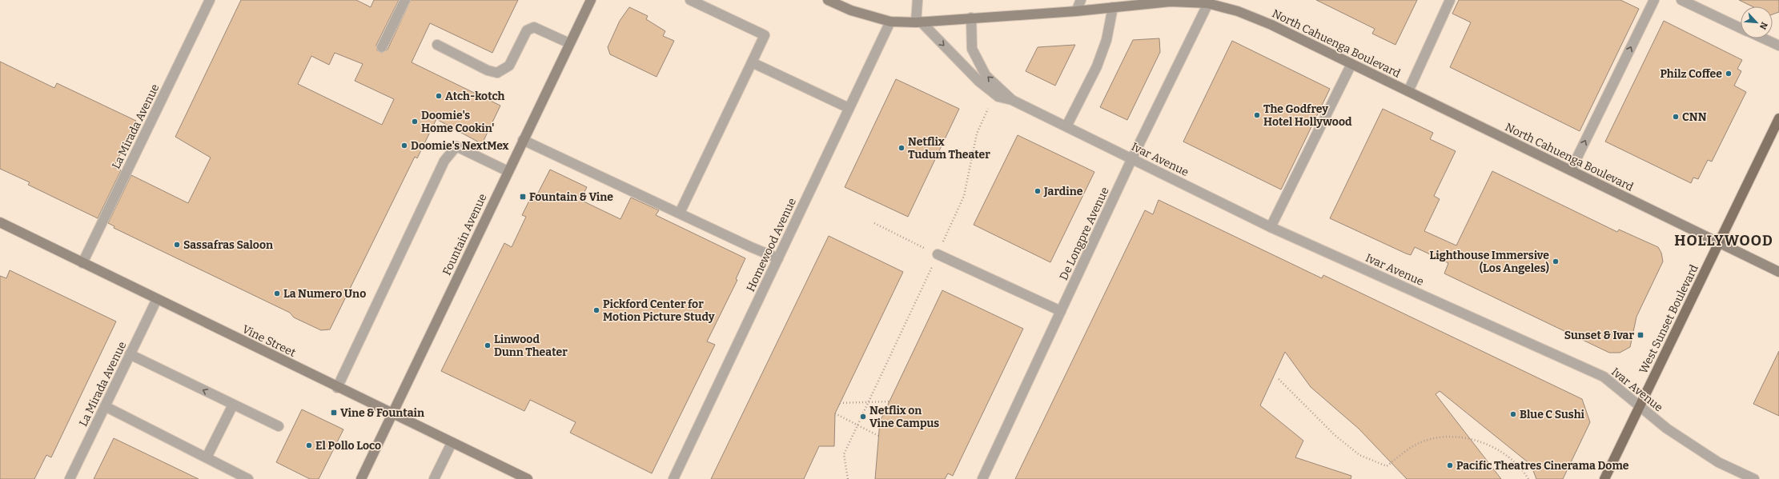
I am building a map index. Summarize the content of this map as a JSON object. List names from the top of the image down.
{
  "streets": {
    "main road": [
      "North Cahuenga Boulevard",
      "Fountain Avenue",
      "West Sunset Boulevard",
      "Vine Street"
    ],
    "street": [
      "La Mirada Avenue",
      "Ivar Avenue",
      "De Longpre Avenue",
      "Homewood Avenue"
    ]
  },
  "crossings": [
    ["North Cahuenga Boulevard", "Ivar Avenue"],
    ["North Cahuenga Boulevard", "De Longpre Avenue"],
    ["North Cahuenga Boulevard", "Homewood Avenue"],
    ["North Cahuenga Boulevard", "West Sunset Boulevard"],
    ["La Mirada Avenue", "Vine Street"],
    ["Ivar Avenue", "De Longpre Avenue"],
    ["Ivar Avenue", "West Sunset Boulevard"],
    ["Fountain Avenue", "Vine Street"]
  ],
  "districts": ["HOLLYWOOD"],
  "places": {
    "other": [
      "Philz Coffee",
      "Atch-kotch",
      "The Godfrey Hotel Hollywood",
      "CNN",
      "Doomie's Home Cookin'",
      "Doomie's NextMex",
      "Netflix Tudum Theater",
      "Jardine",
      "Sassafras Saloon",
      "Lighthouse Immersive (Los Angeles)",
      "La Numero Uno",
      "Pickford Center for Motion Picture Study",
      "Linwood Dunn Theater",
      "Blue C Sushi",
      "Netflix on Vine Campus",
      "El Pollo Loco",
      "Pacific Theatres Cinerama Dome"
    ],
    "transit": ["Fountain & Vine", "Sunset & Ivar", "Vine & Fountain"]
  },
  "north": "bottom right"
}
